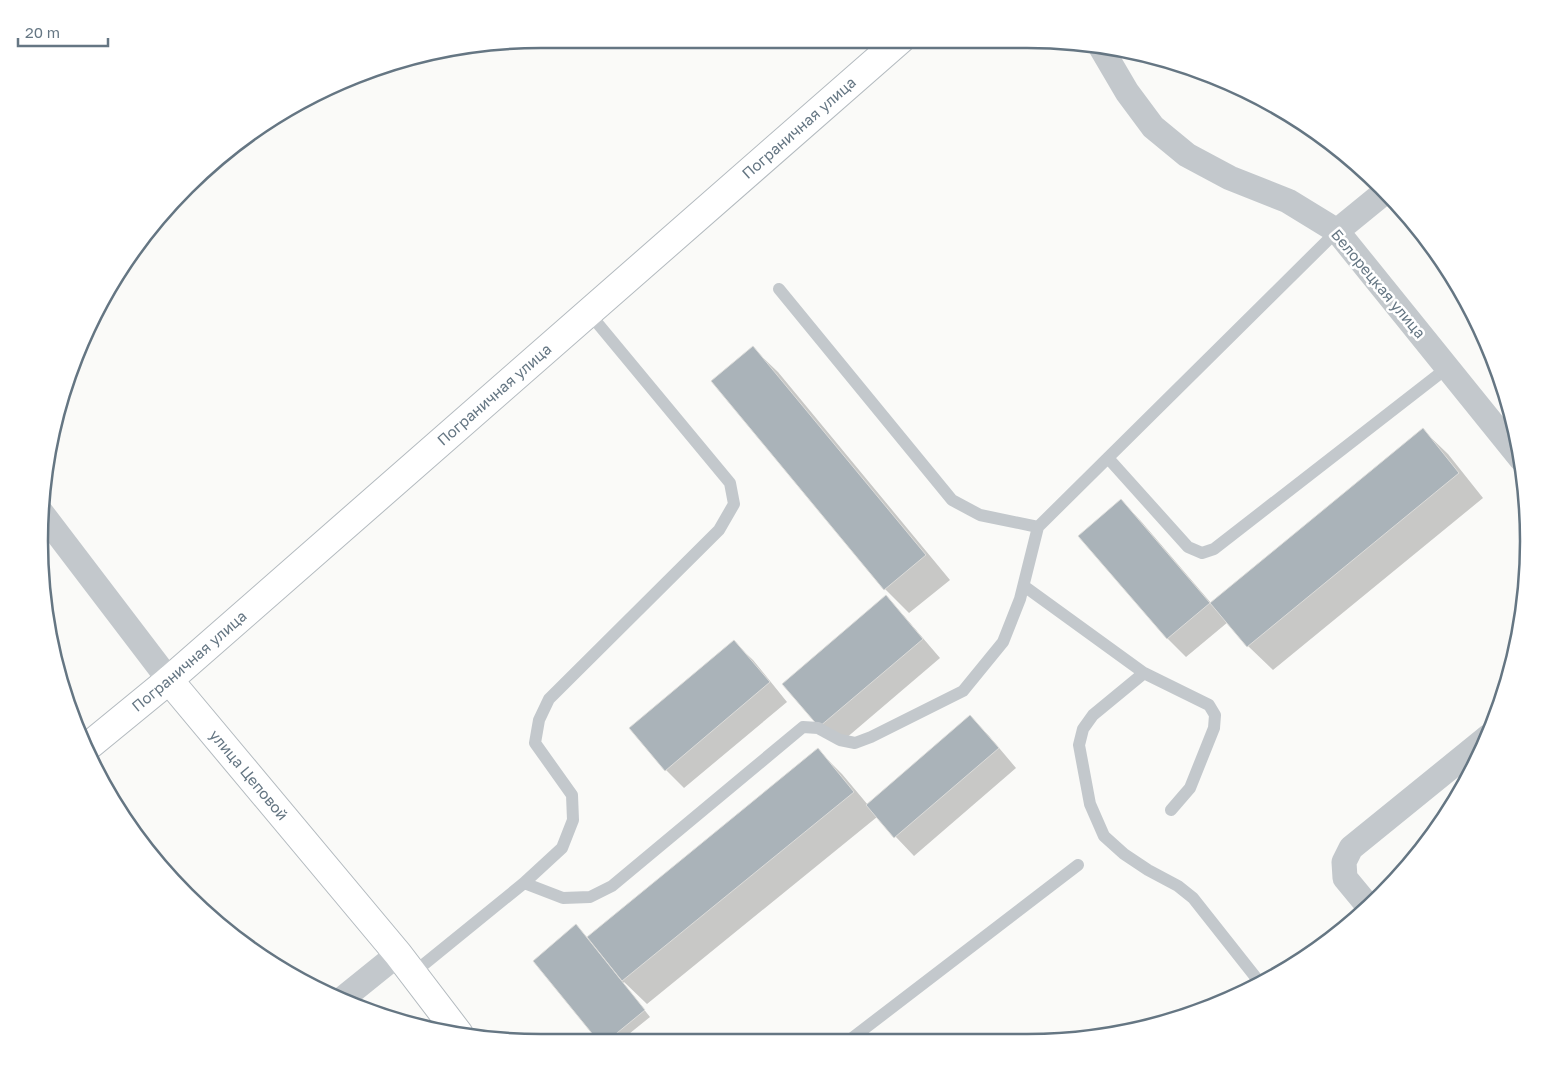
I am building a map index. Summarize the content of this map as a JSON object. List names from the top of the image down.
{
  "streets": {
    "street": ["Пограничная улица", "Белорецкая улица", "улица Цеповой"]
  },
  "crossings": [
    ["Пограничная улица", "улица Цеповой"]
  ],
  "scale_bar": "20 m"
}
